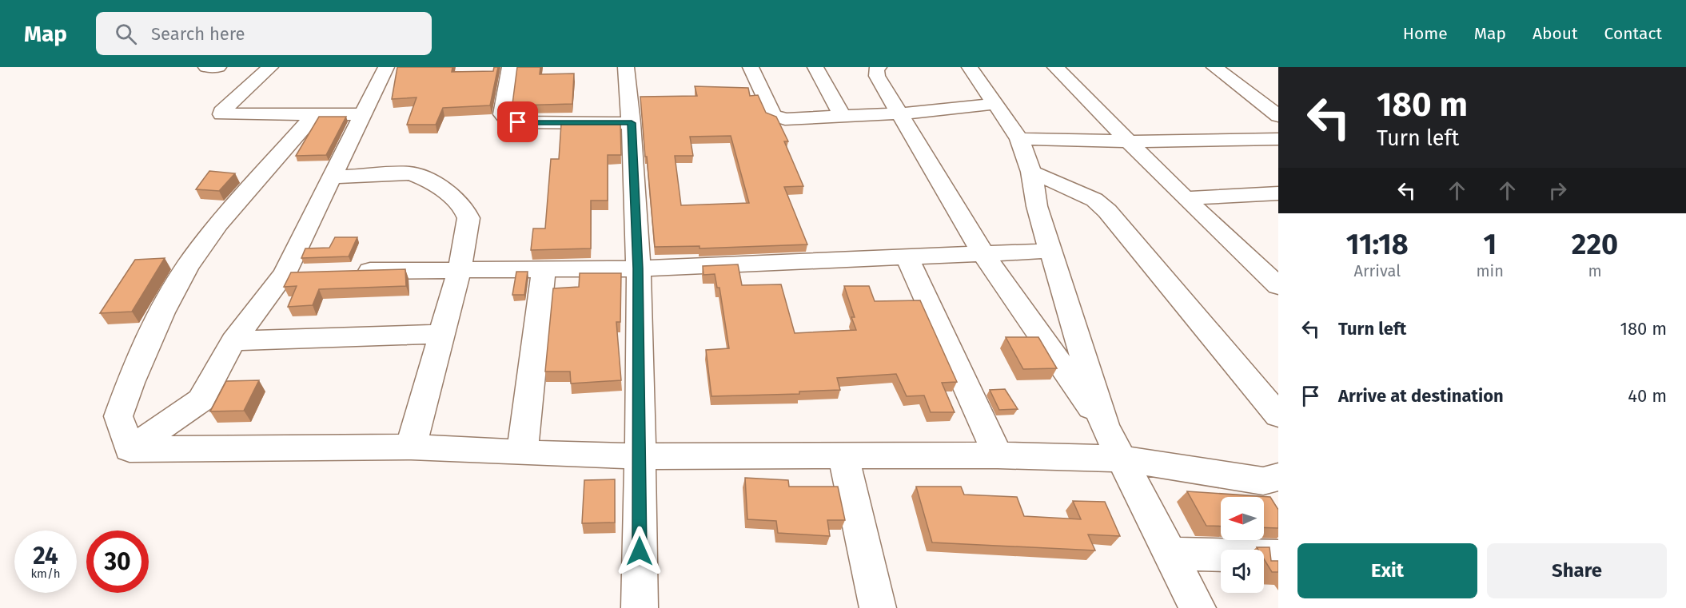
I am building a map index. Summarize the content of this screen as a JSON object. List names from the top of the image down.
{
  "north": "left",
  "page": {
    "header": "Map",
    "search": "Search here",
    "nav": [
      "Home",
      "Map",
      "About",
      "Contact"
    ],
    "turn": ["180 m", "Turn left"],
    "eta": [
      "11:18",
      "Arrival",
      "1",
      "min",
      "220",
      "m"
    ],
    "list": [
      {
        "name": "Turn left",
        "value": "180 m"
      },
      {
        "name": "Arrive at destination",
        "value": "40 m"
      }
    ],
    "speed": "24 km/h",
    "limit": "30",
    "buttons": ["Exit", "Share"]
  }
}
